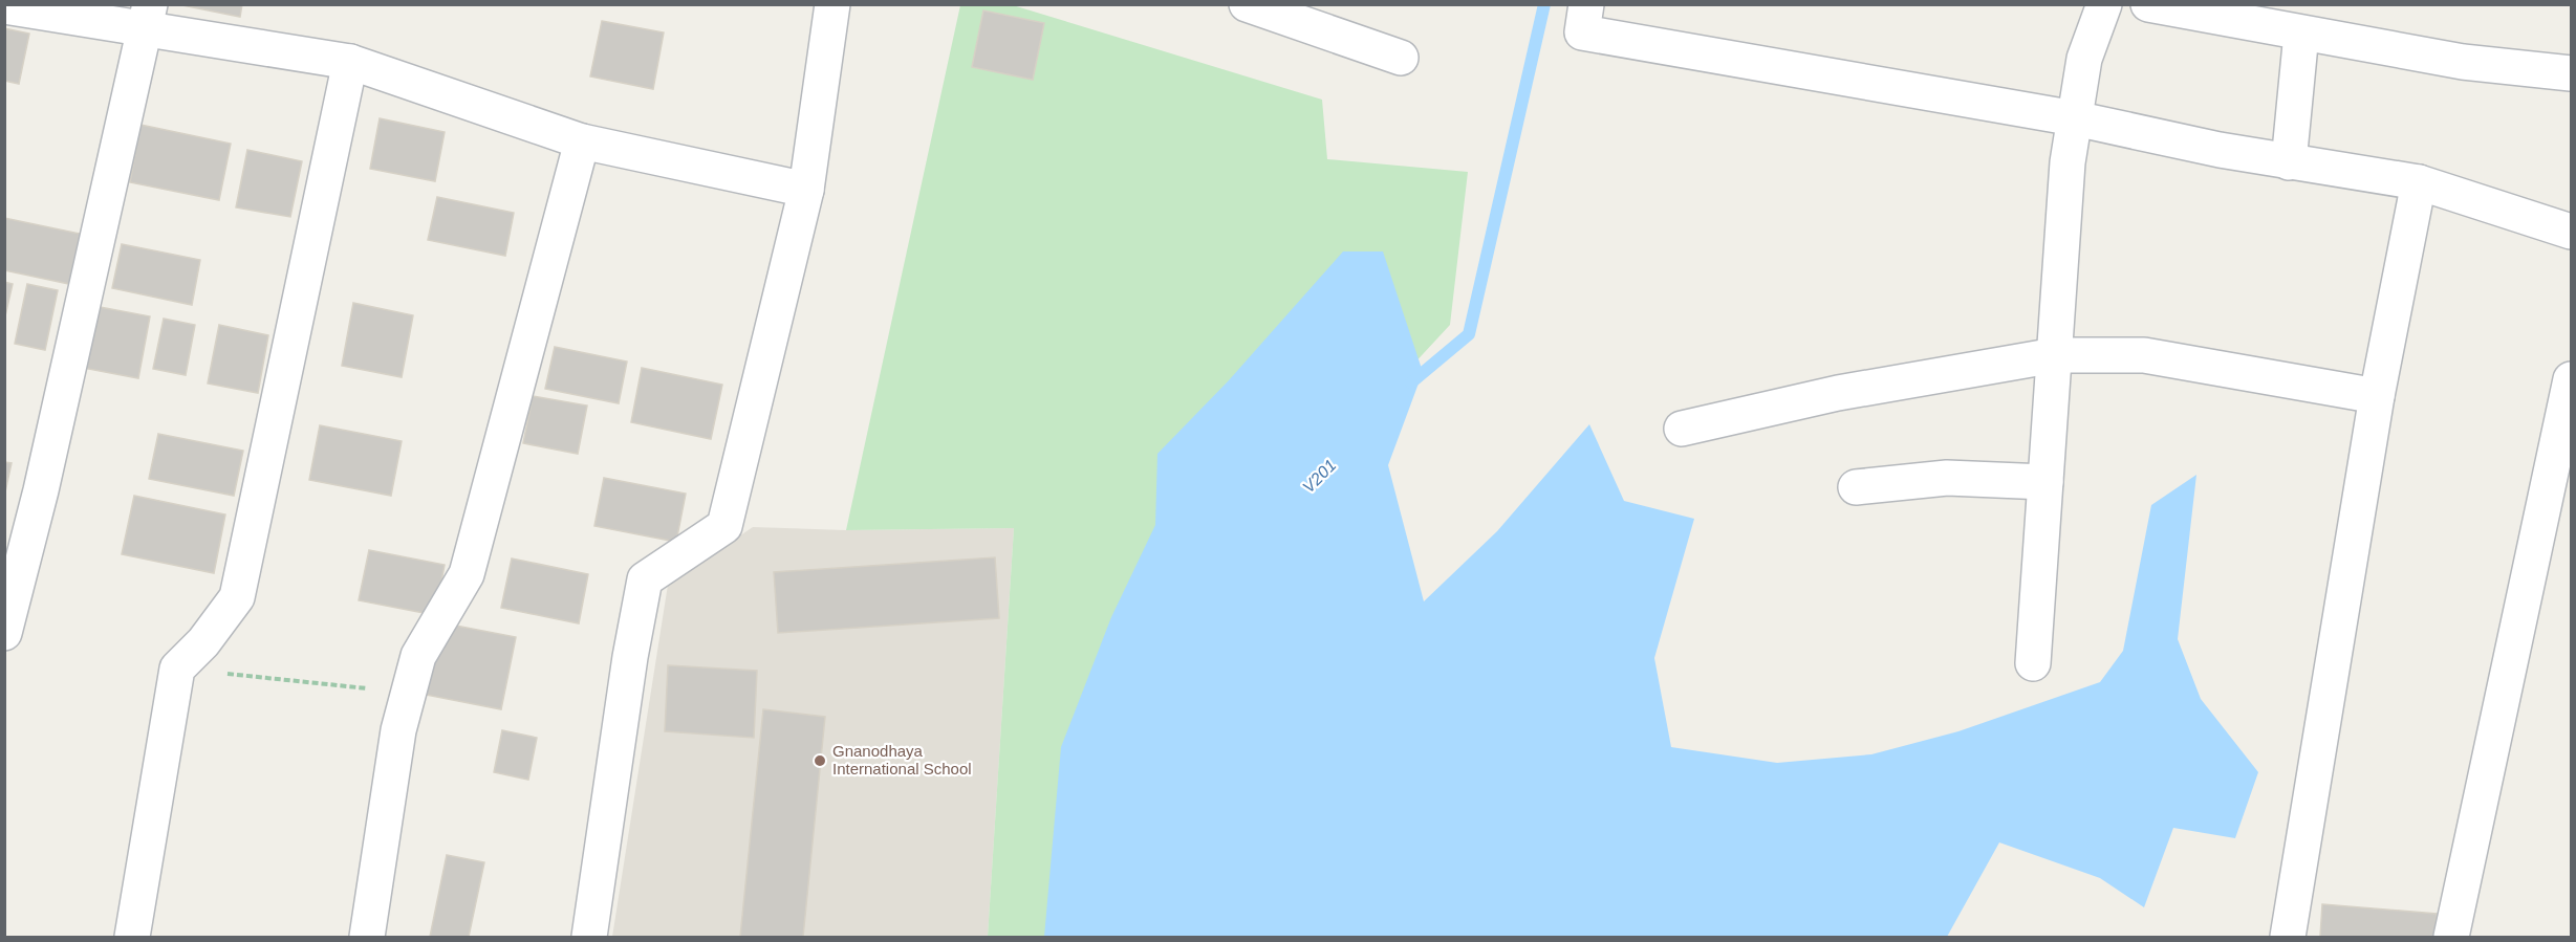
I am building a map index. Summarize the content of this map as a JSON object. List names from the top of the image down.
{
  "water": ["V201"],
  "places": ["Gnanodhaya International School"]
}
